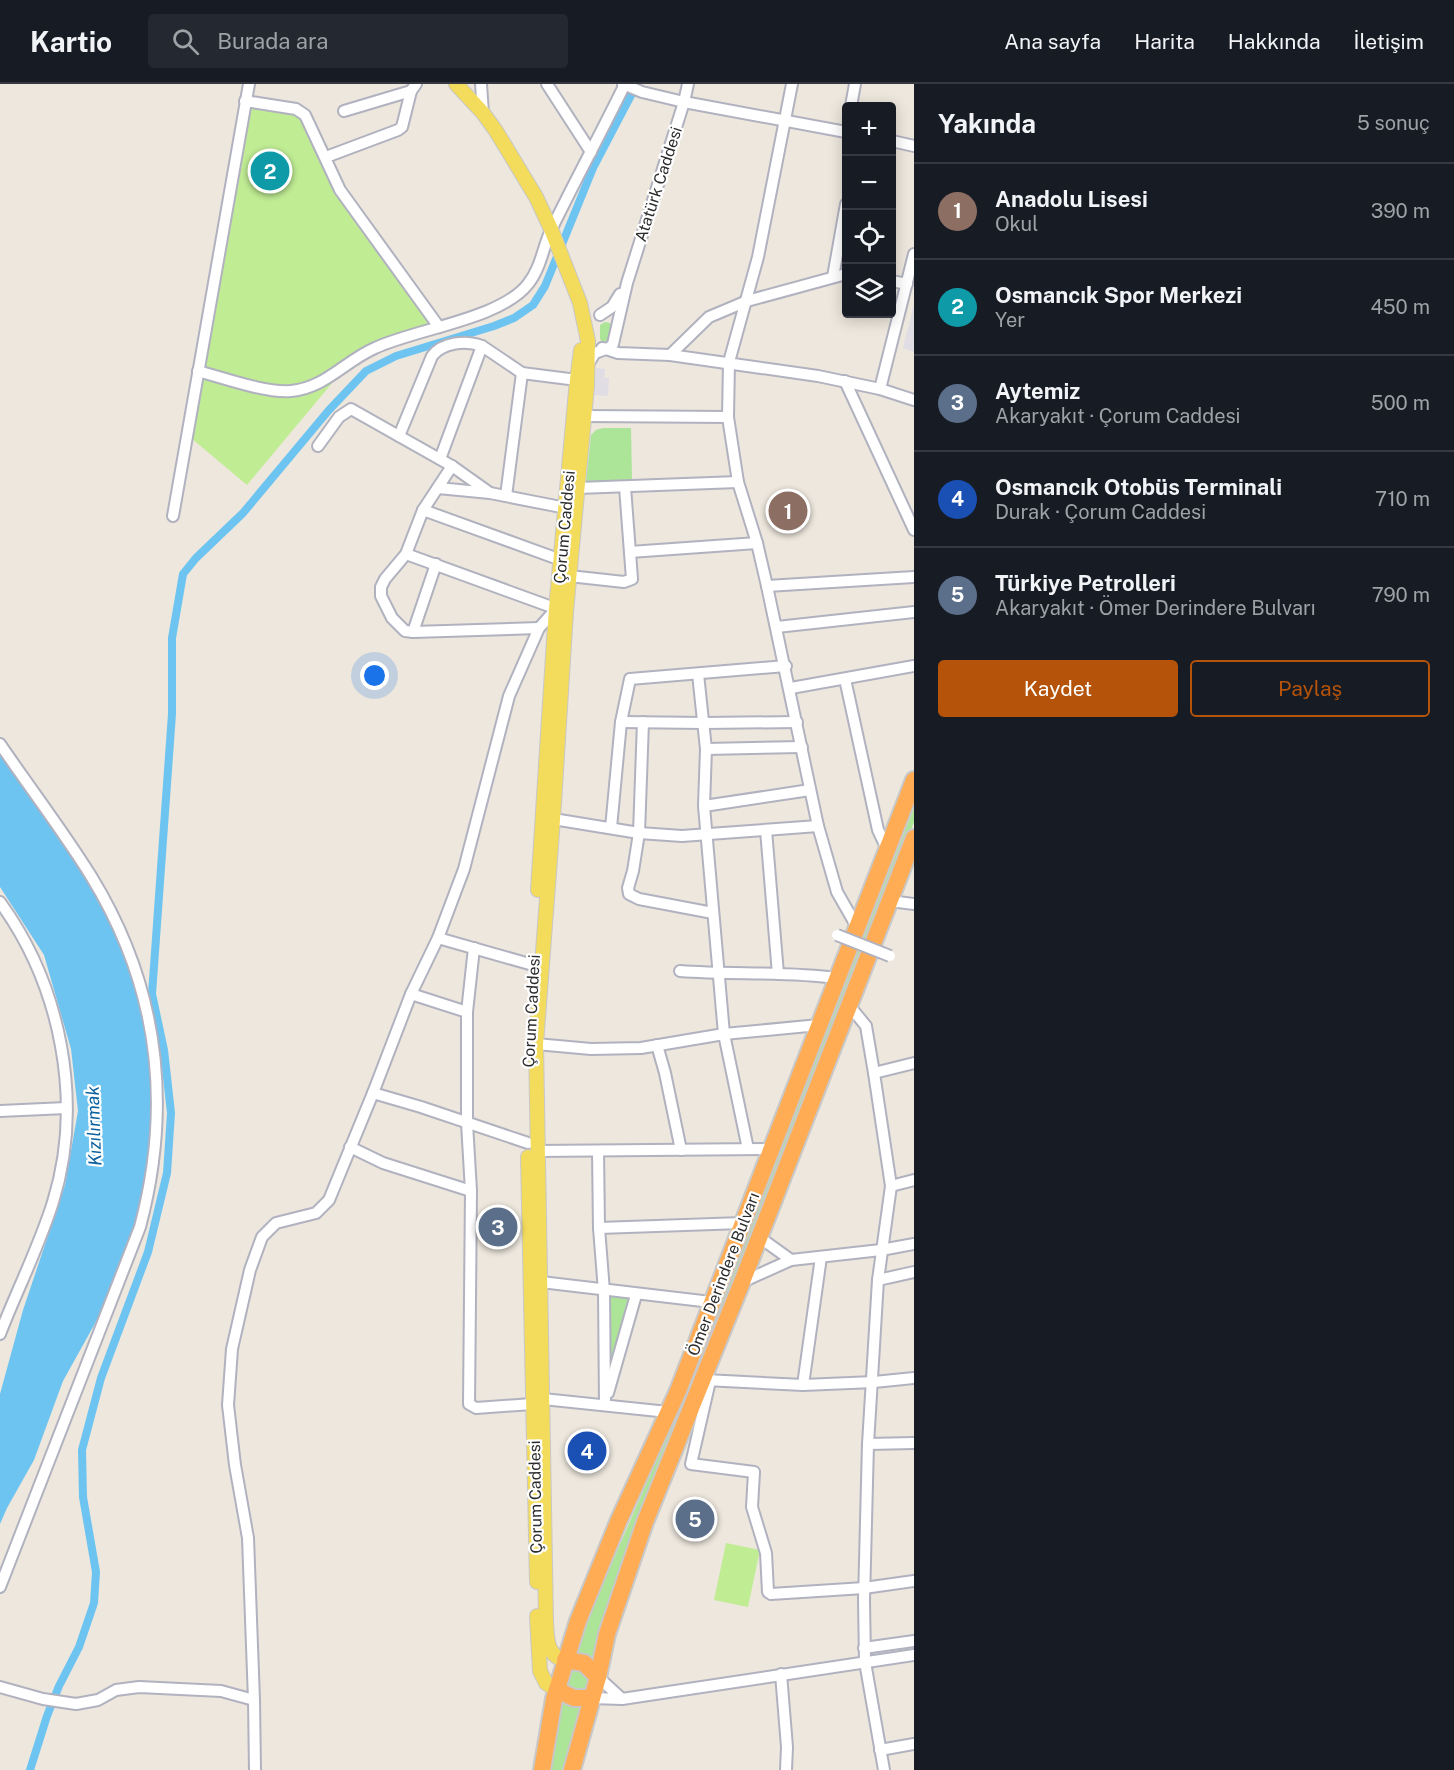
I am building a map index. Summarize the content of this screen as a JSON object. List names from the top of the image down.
{
  "streets": {
    "highway": ["Ömer Derindere Bulvarı"],
    "main road": ["Çorum Caddesi"],
    "street": ["Atatürk Caddesi"]
  },
  "crossings": [
    ["Çorum Caddesi", "Ömer Derindere Bulvarı"]
  ],
  "water": ["Kızılırmak"],
  "page": {
    "header": "Kartio",
    "search": "Burada ara",
    "nav": [
      "Ana sayfa",
      "Harita",
      "Hakkında",
      "İletişim"
    ],
    "heading": ["Yakında", "5 sonuç"],
    "map_buttons": ["+", "−"],
    "pins": [
      "2",
      "1",
      "3",
      "4",
      "5"
    ],
    "list": [
      {
        "mark": "1",
        "name": "Anadolu Lisesi",
        "note": "Okul",
        "value": "390 m"
      },
      {
        "mark": "2",
        "name": "Osmancık Spor Merkezi",
        "note": "Yer",
        "value": "450 m"
      },
      {
        "mark": "3",
        "name": "Aytemiz",
        "note": "Akaryakıt · Çorum Caddesi",
        "value": "500 m"
      },
      {
        "mark": "4",
        "name": "Osmancık Otobüs Terminali",
        "note": "Durak · Çorum Caddesi",
        "value": "710 m"
      },
      {
        "mark": "5",
        "name": "Türkiye Petrolleri",
        "note": "Akaryakıt · Ömer Derindere Bulvarı",
        "value": "790 m"
      }
    ],
    "buttons": ["Kaydet", "Paylaş"]
  }
}
